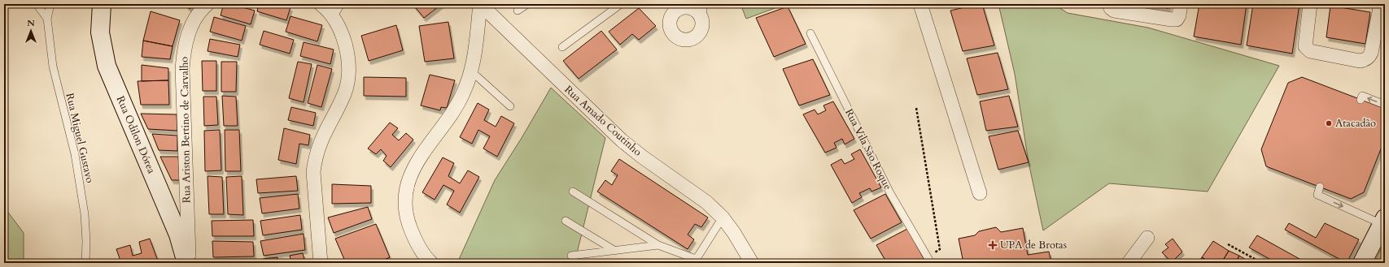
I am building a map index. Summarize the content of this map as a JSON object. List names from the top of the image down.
{
  "streets": {
    "street": ["Rua Amado Coutinho", "Rua Ariston Bertino de Carvalho", "Rua Odilon Dórea"],
    "lane": ["Rua Miguel Gustavo", "Rua Vila São Roque"]
  },
  "crossings": [
    ["Rua Ariston Bertino de Carvalho", "Rua Odilon Dórea"]
  ],
  "places": {
    "other": ["Atacadão"],
    "health": ["UPA de Brotas"]
  },
  "north": "top"
}
